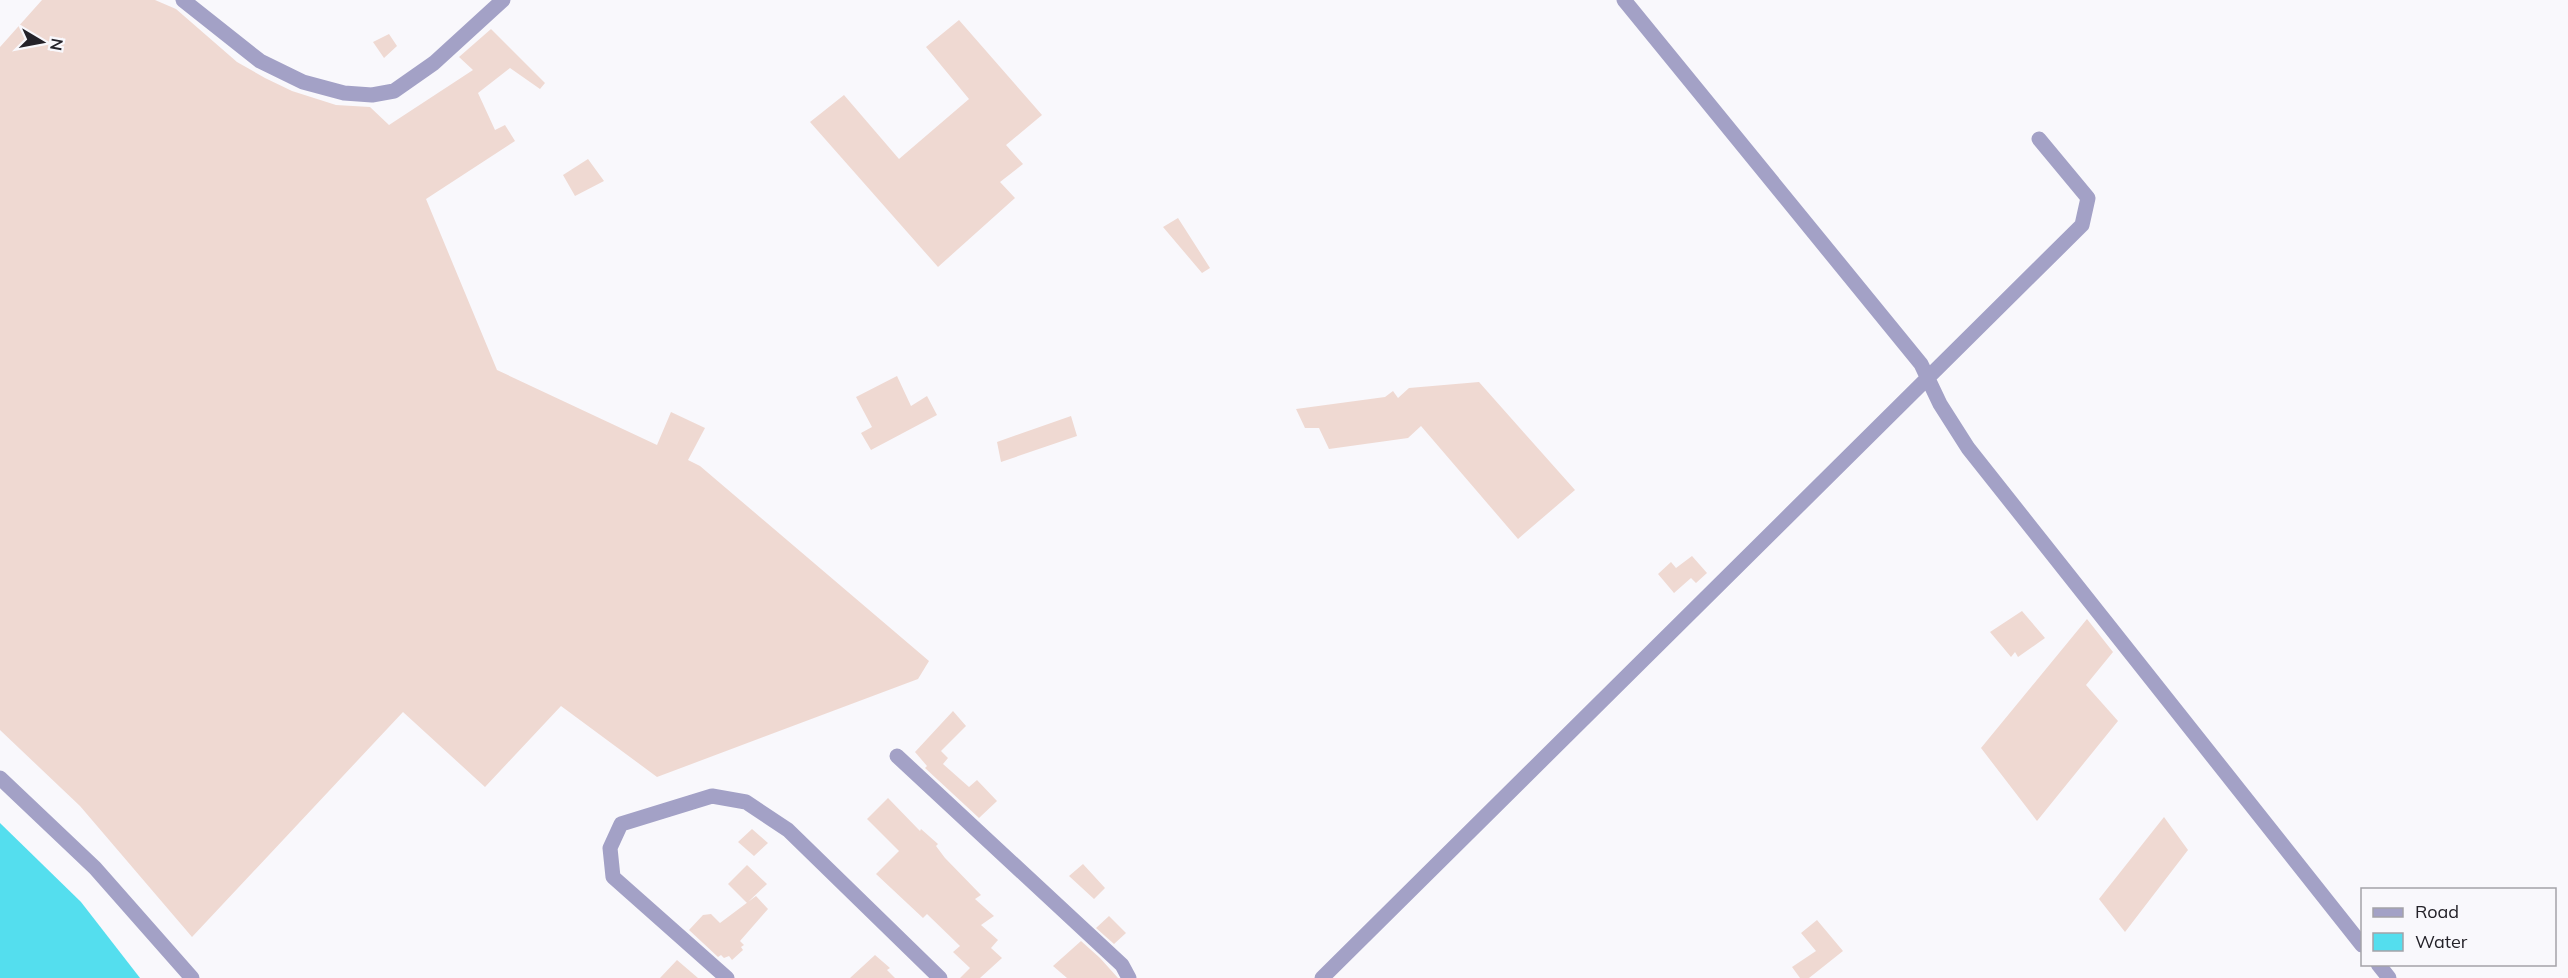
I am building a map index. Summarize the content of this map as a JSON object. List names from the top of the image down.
{
  "legend": ["Road", "Water"],
  "north": "right"
}
